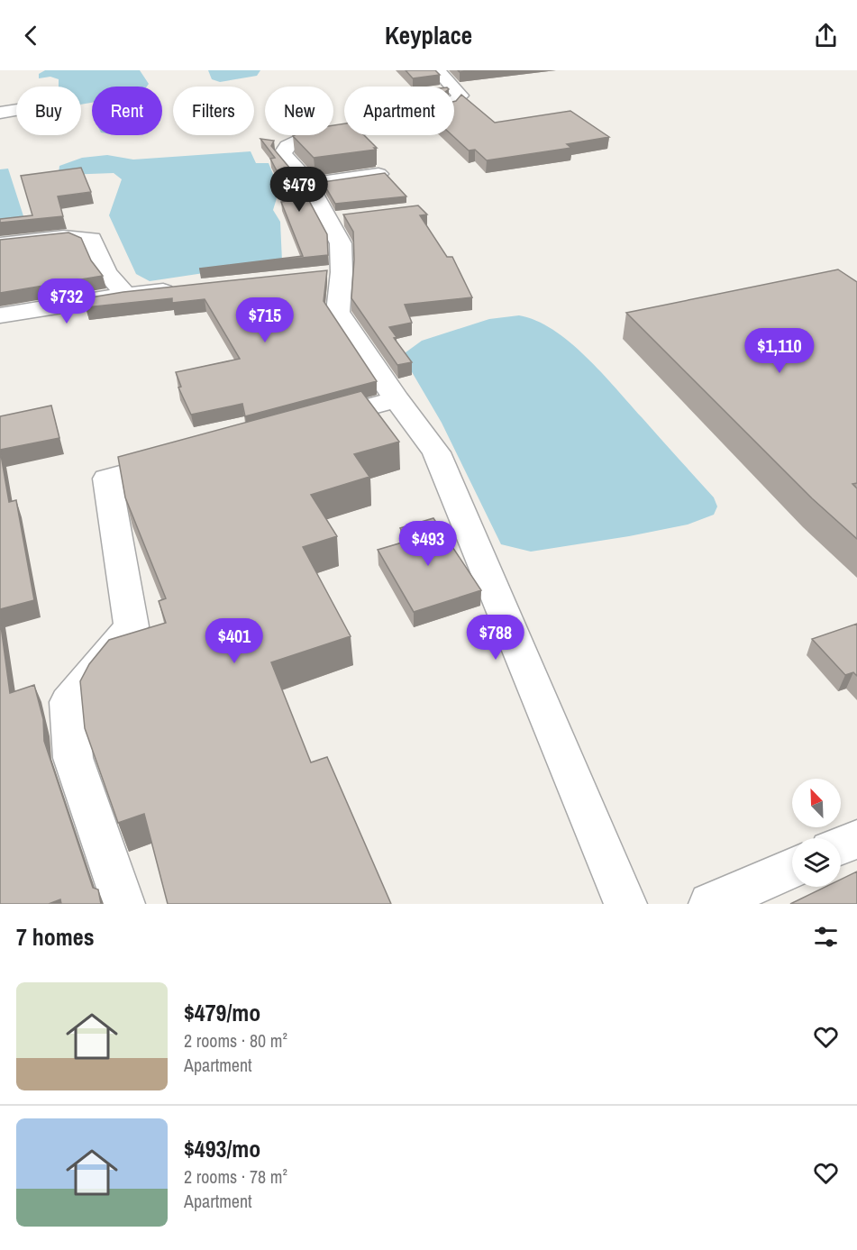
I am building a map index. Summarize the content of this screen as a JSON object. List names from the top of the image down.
{
  "north": "top left",
  "page": {
    "header": "Keyplace",
    "chip": [
      "Buy",
      "Rent",
      "Filters",
      "New",
      "Apartment"
    ],
    "price": [
      "$479",
      "$732",
      "$715",
      "$1,110",
      "$493",
      "$788",
      "$401"
    ],
    "heading": "7 homes",
    "list": [
      {
        "name": "$479/mo",
        "note": "2 rooms · 80 m² · Apartment"
      },
      {
        "name": "$493/mo",
        "note": "2 rooms · 78 m² · Apartment"
      }
    ]
  }
}
